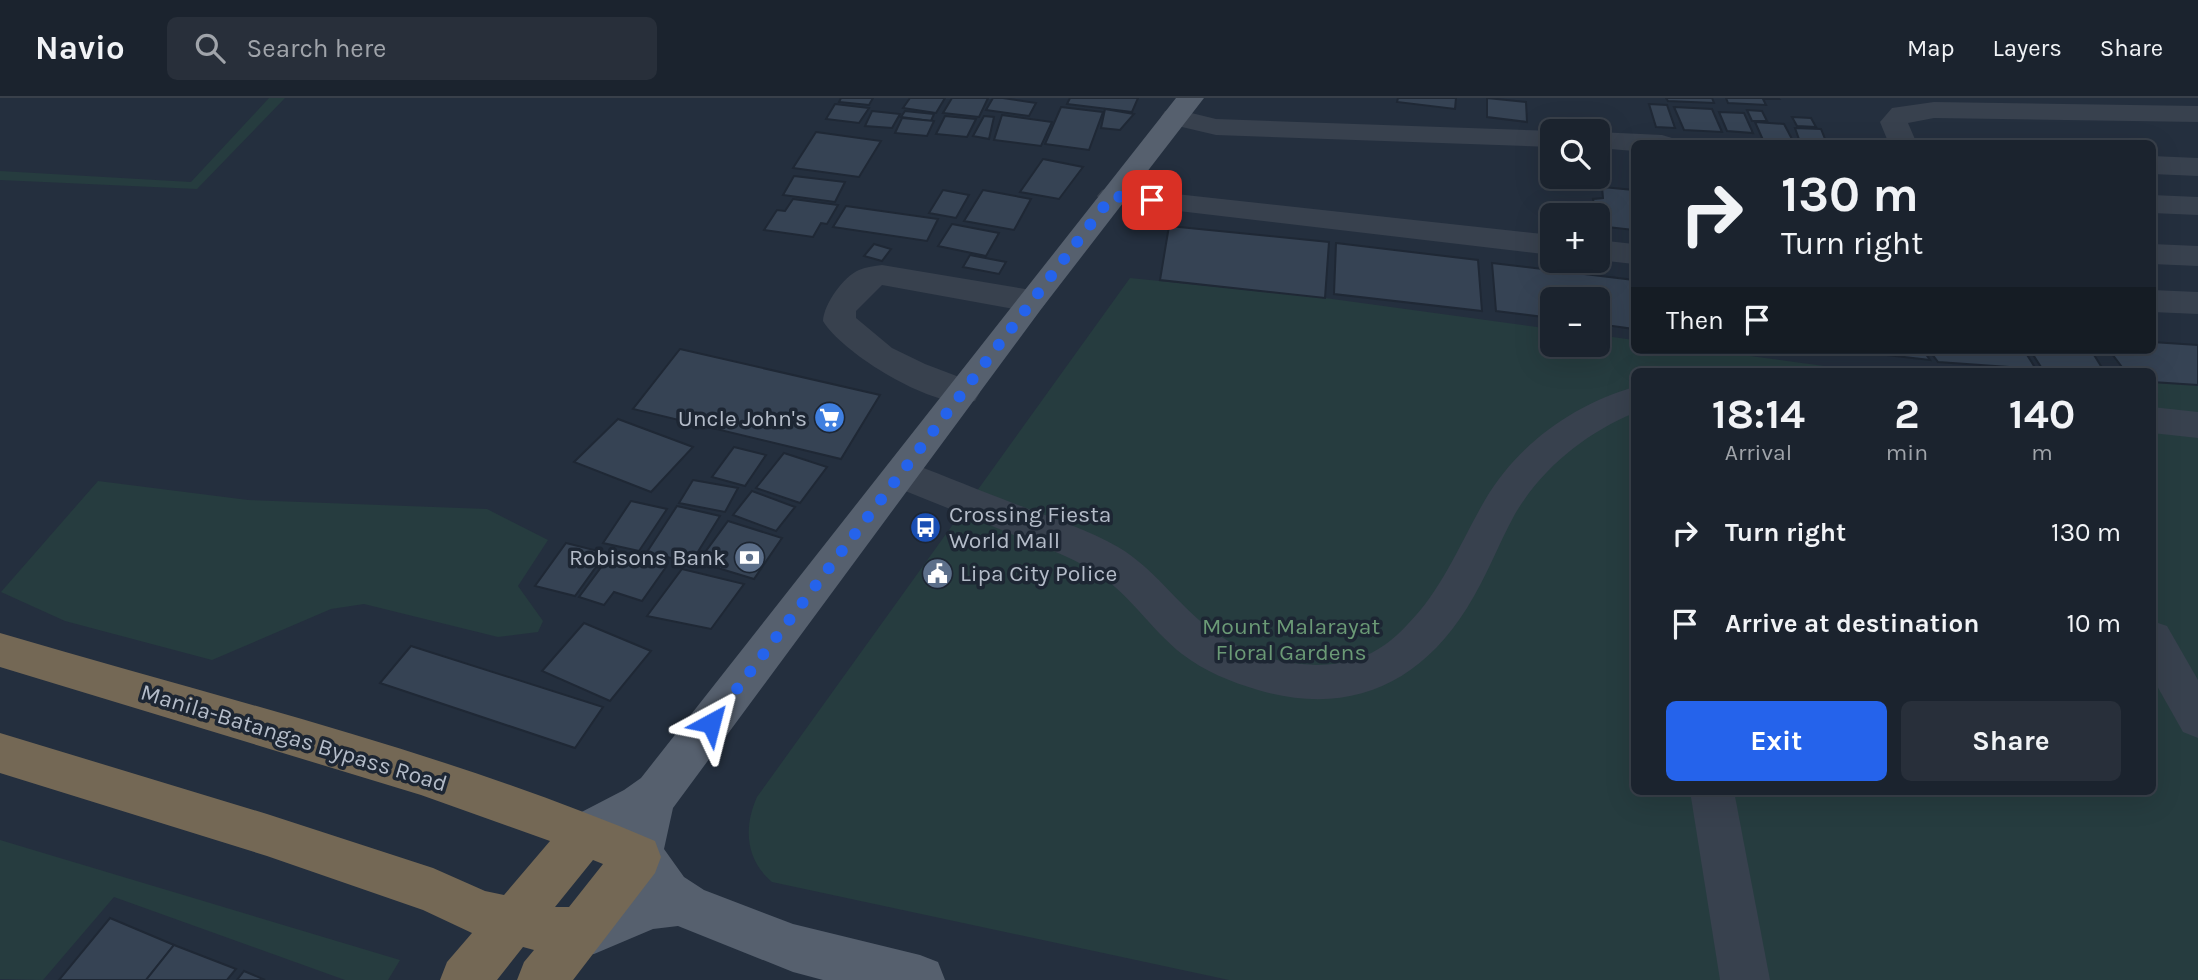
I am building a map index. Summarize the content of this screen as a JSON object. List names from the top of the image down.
{
  "streets": {
    "highway": ["Manila-Batangas Bypass Road"]
  },
  "parks": ["Mount Malarayat Floral Gardens"],
  "places": {
    "supermarket": ["Uncle John's"],
    "bus stop": ["Crossing Fiesta World Mall"],
    "bank": ["Robisons Bank"],
    "public building": ["Lipa City Police"]
  },
  "page": {
    "header": "Navio",
    "search": "Search here",
    "nav": ["Map", "Layers", "Share"],
    "map_buttons": ["+", "−"],
    "turn": ["130 m", "Turn right"],
    "then": "Then",
    "eta": [
      "18:14",
      "Arrival",
      "2",
      "min",
      "140",
      "m"
    ],
    "list": [
      {
        "name": "Turn right",
        "value": "130 m"
      },
      {
        "name": "Arrive at destination",
        "value": "10 m"
      }
    ],
    "buttons": ["Exit", "Share"]
  }
}
